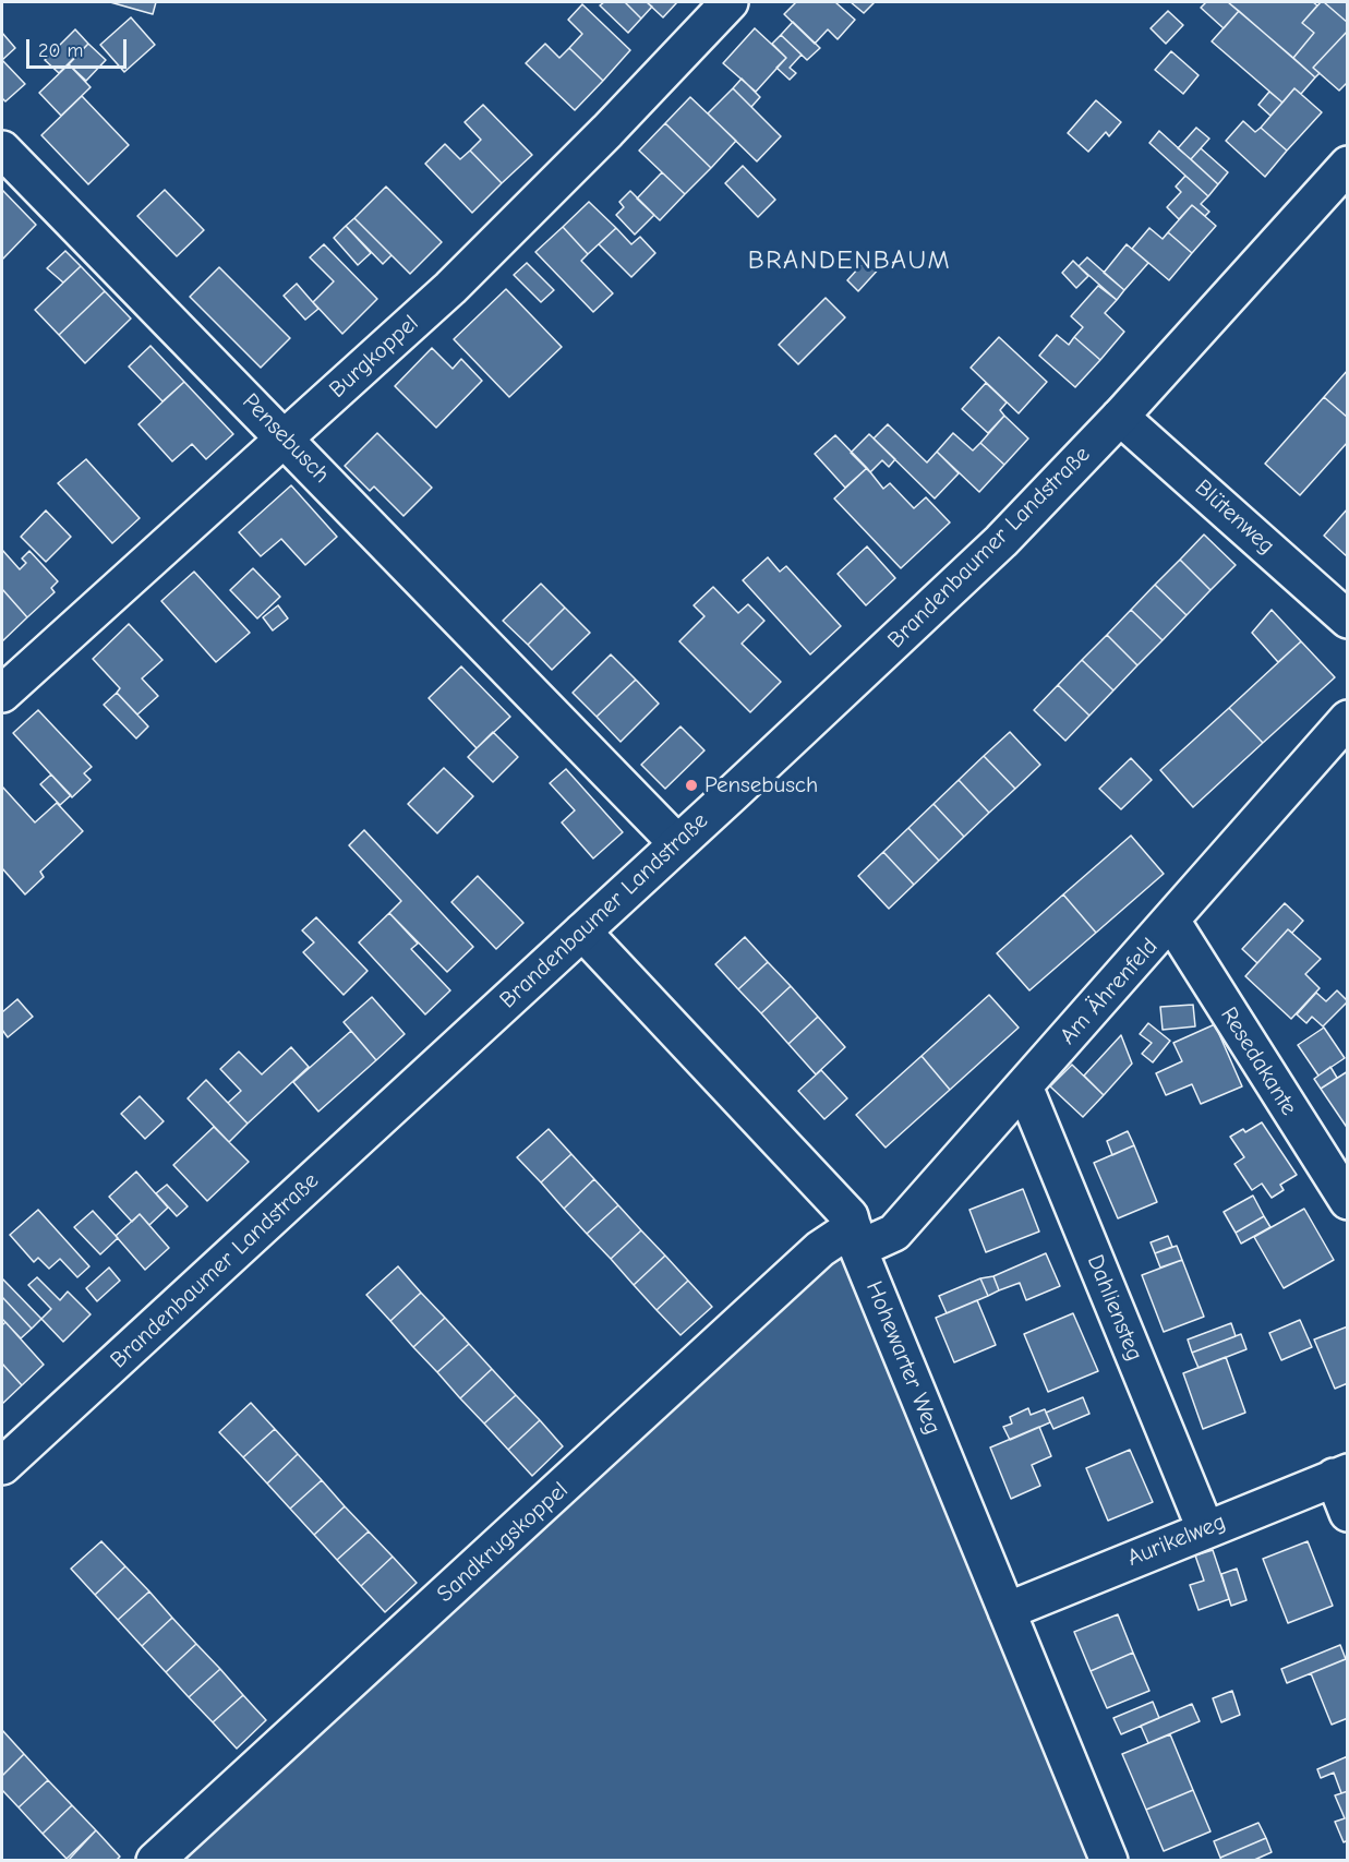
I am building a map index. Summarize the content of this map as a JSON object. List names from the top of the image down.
{
  "streets": {
    "street": [
      "Burgkoppel",
      "Pensebusch",
      "Blütenweg",
      "Brandenbaumer Landstraße",
      "Am Ährenfeld",
      "Resedakante",
      "Dahliensteg",
      "Hohewarter Weg",
      "Aurikelweg",
      "Sandkrugskoppel"
    ]
  },
  "crossings": [
    ["Burgkoppel", "Pensebusch"],
    ["Pensebusch", "Brandenbaumer Landstraße"],
    ["Blütenweg", "Brandenbaumer Landstraße"],
    ["Brandenbaumer Landstraße", "Hohewarter Weg"],
    ["Am Ährenfeld", "Resedakante"],
    ["Am Ährenfeld", "Dahliensteg"],
    ["Am Ährenfeld", "Hohewarter Weg"],
    ["Am Ährenfeld", "Sandkrugskoppel"],
    ["Dahliensteg", "Aurikelweg"],
    ["Hohewarter Weg", "Aurikelweg"],
    ["Hohewarter Weg", "Sandkrugskoppel"]
  ],
  "districts": ["BRANDENBAUM"],
  "places": ["Pensebusch"],
  "scale_bar": "20 m"
}
